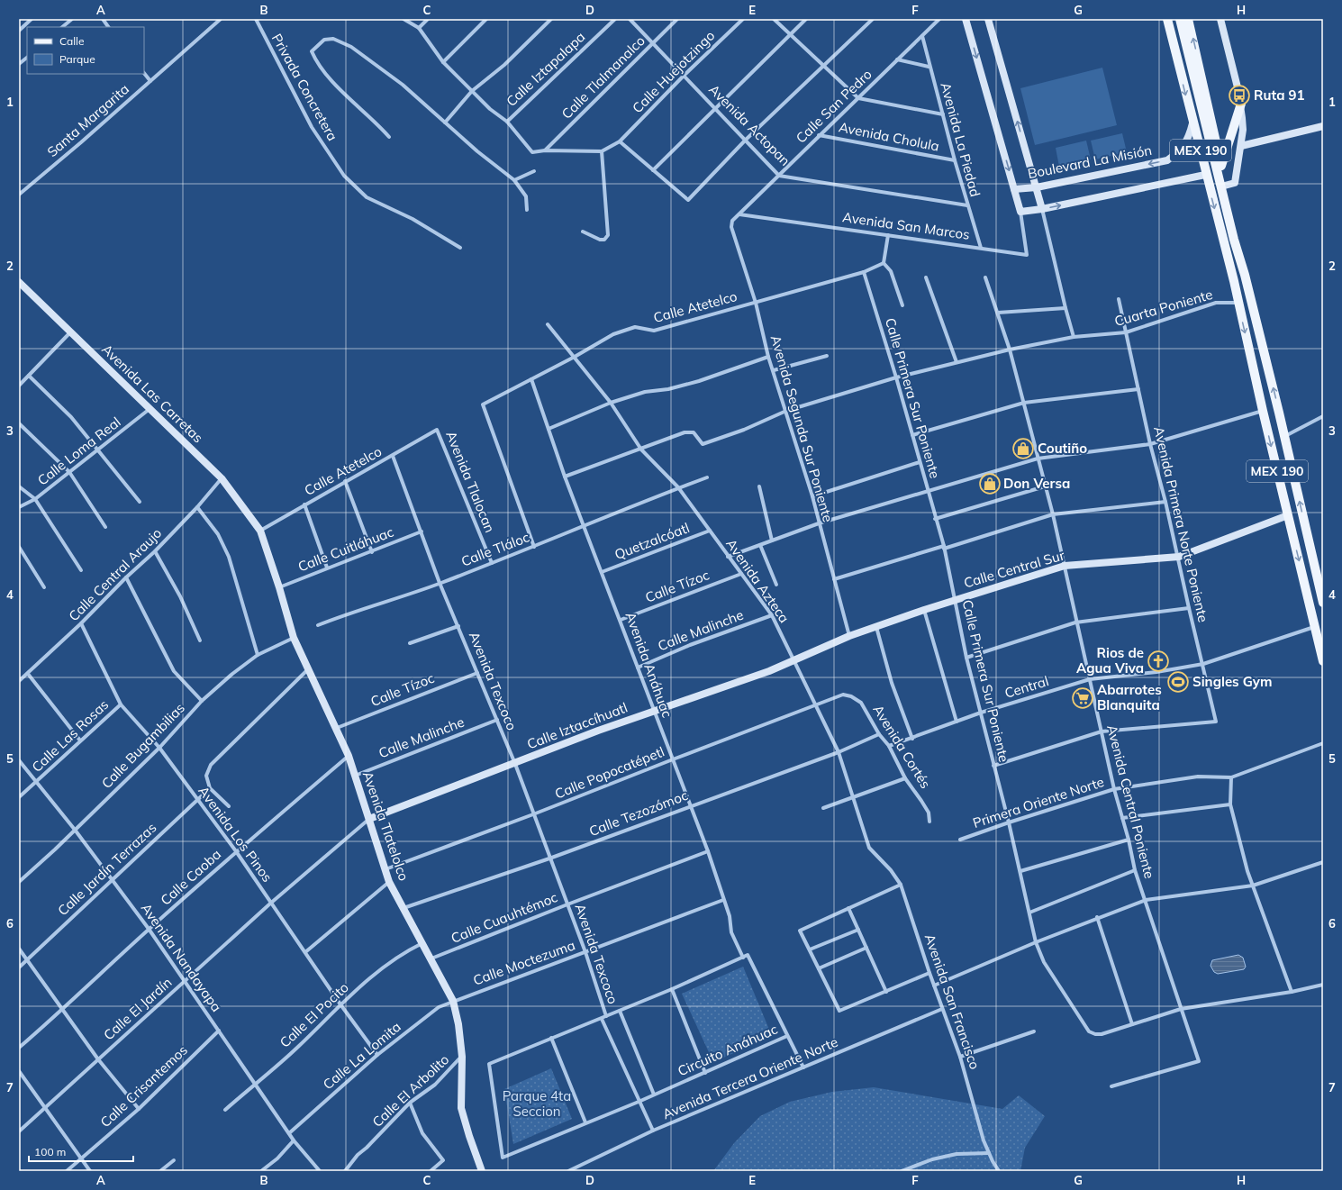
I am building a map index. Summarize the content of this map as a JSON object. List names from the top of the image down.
{
  "streets": {
    "main road": ["MEX 190"],
    "street": [
      "Calle Iztapalapa",
      "Calle Huejotzingo",
      "Calle Tlalmanalco",
      "Privada Concretera",
      "Calle San Pedro",
      "Santa Margarita",
      "Avenida Actopan",
      "Avenida Cholula",
      "Avenida La Piedad",
      "Boulevard La Misión",
      "Avenida San Marcos",
      "Calle Atetelco",
      "Cuarta Poniente",
      "Avenida Las Carretas",
      "Calle Primera Sur Poniente",
      "Avenida Segunda Sur Poniente",
      "Calle Loma Real",
      "Avenida Tlalocan",
      "Avenida Primera Norte Poniente",
      "Quetzalcóatl",
      "Calle Cuitláhuac",
      "Calle Tláloc",
      "Calle Central Sur",
      "Calle Central Araujo",
      "Avenida Azteca",
      "Calle Tízoc",
      "Calle Malinche",
      "Avenida Anáhuac",
      "Avenida Texcoco",
      "Central",
      "Calle Iztaccíhuatl",
      "Calle Las Rosas",
      "Calle Bugambilias",
      "Avenida Cortés",
      "Calle Popocatépetl",
      "Avenida Central Poniente",
      "Primera Oriente Norte",
      "Calle Tezozómoc",
      "Avenida Tlatelolco",
      "Avenida Los Pinos",
      "Calle Jardín Terrazas",
      "Calle Caoba",
      "Calle Cuauhtémoc",
      "Avenida Nandayapa",
      "Calle Moctezuma",
      "Avenida San Francisco",
      "Calle El Jardín",
      "Calle El Pocito",
      "Circuito Anáhuac",
      "Calle La Lomita",
      "Avenida Tercera Oriente Norte",
      "Calle Crisantemos",
      "Calle El Arbolito"
    ]
  },
  "crossings": [
    ["Calle Huejotzingo", "Avenida Actopan"],
    ["Calle Tlalmanalco", "Avenida Actopan"],
    ["Calle San Pedro", "Avenida Actopan"],
    ["Calle San Pedro", "Avenida Cholula"],
    ["Calle San Pedro", "Avenida La Piedad"],
    ["Calle San Pedro", "Avenida San Marcos"],
    ["Calle San Pedro", "Avenida Segunda Sur Poniente"],
    ["Avenida Actopan", "Avenida La Piedad"],
    ["Avenida Cholula", "Avenida La Piedad"],
    ["Avenida La Piedad", "Avenida San Marcos"],
    ["MEX 190", "Boulevard La Misión"],
    ["MEX 190", "Cuarta Poniente"],
    ["MEX 190", "Calle Central Sur"],
    ["Calle Atetelco", "Avenida Las Carretas"],
    ["Calle Atetelco", "Calle Primera Sur Poniente"],
    ["Calle Atetelco", "Avenida Segunda Sur Poniente"],
    ["Calle Atetelco", "Avenida Tlalocan"],
    ["Calle Atetelco", "Calle Tláloc"],
    ["Calle Atetelco", "Avenida Azteca"],
    ["Calle Atetelco", "Avenida Anáhuac"],
    ["Calle Atetelco", "Avenida Texcoco"],
    ["Calle Atetelco", "Avenida Tlatelolco"],
    ["Cuarta Poniente", "Calle Primera Sur Poniente"],
    ["Cuarta Poniente", "Avenida Primera Norte Poniente"],
    ["Cuarta Poniente", "Avenida Central Poniente"],
    ["Avenida Las Carretas", "Calle Loma Real"],
    ["Avenida Las Carretas", "Calle Central Araujo"],
    ["Avenida Las Carretas", "Avenida Tlatelolco"],
    ["Calle Primera Sur Poniente", "Calle Central Sur"],
    ["Calle Primera Sur Poniente", "Central"],
    ["Calle Primera Sur Poniente", "Primera Oriente Norte"],
    ["Avenida Segunda Sur Poniente", "Calle Central Sur"],
    ["Avenida Tlalocan", "Calle Tláloc"],
    ["Avenida Primera Norte Poniente", "Calle Central Sur"],
    ["Avenida Primera Norte Poniente", "Avenida Central Poniente"],
    ["Quetzalcóatl", "Avenida Azteca"],
    ["Quetzalcóatl", "Avenida Anáhuac"],
    ["Calle Cuitláhuac", "Avenida Texcoco"],
    ["Calle Cuitláhuac", "Avenida Tlatelolco"],
    ["Calle Tláloc", "Avenida Azteca"],
    ["Calle Tláloc", "Avenida Anáhuac"],
    ["Calle Tláloc", "Avenida Texcoco"],
    ["Calle Central Sur", "Avenida Azteca"],
    ["Calle Central Sur", "Calle Iztaccíhuatl"],
    ["Calle Central Sur", "Avenida Central Poniente"],
    ["Calle Central Araujo", "Avenida Los Pinos"],
    ["Avenida Azteca", "Calle Tízoc"],
    ["Avenida Azteca", "Calle Malinche"],
    ["Avenida Azteca", "Calle Iztaccíhuatl"],
    ["Avenida Azteca", "Calle Popocatépetl"],
    ["Avenida Azteca", "Calle Tezozómoc"],
    ["Avenida Azteca", "Avenida San Francisco"],
    ["Calle Tízoc", "Avenida Anáhuac"],
    ["Calle Tízoc", "Avenida Texcoco"],
    ["Calle Tízoc", "Avenida Tlatelolco"],
    ["Calle Malinche", "Avenida Anáhuac"],
    ["Calle Malinche", "Avenida Texcoco"],
    ["Calle Malinche", "Avenida Tlatelolco"],
    ["Avenida Anáhuac", "Calle Iztaccíhuatl"],
    ["Avenida Anáhuac", "Calle Popocatépetl"],
    ["Avenida Anáhuac", "Calle Tezozómoc"],
    ["Avenida Anáhuac", "Calle Cuauhtémoc"],
    ["Avenida Anáhuac", "Calle Moctezuma"],
    ["Avenida Anáhuac", "Circuito Anáhuac"],
    ["Avenida Texcoco", "Calle Iztaccíhuatl"],
    ["Avenida Texcoco", "Calle Popocatépetl"],
    ["Avenida Texcoco", "Calle Tezozómoc"],
    ["Avenida Texcoco", "Calle Cuauhtémoc"],
    ["Avenida Texcoco", "Calle Moctezuma"],
    ["Avenida Texcoco", "Circuito Anáhuac"],
    ["Avenida Texcoco", "Avenida Tercera Oriente Norte"],
    ["Central", "Avenida Cortés"],
    ["Central", "Avenida Central Poniente"],
    ["Calle Iztaccíhuatl", "Avenida Tlatelolco"],
    ["Calle Iztaccíhuatl", "Calle El Jardín"],
    ["Calle Las Rosas", "Avenida Los Pinos"],
    ["Calle Las Rosas", "Avenida Nandayapa"],
    ["Calle Bugambilias", "Avenida Tlatelolco"],
    ["Calle Bugambilias", "Avenida Los Pinos"],
    ["Calle Bugambilias", "Avenida Nandayapa"],
    ["Avenida Cortés", "Calle Popocatépetl"],
    ["Avenida Cortés", "Calle Tezozómoc"],
    ["Calle Popocatépetl", "Avenida Tlatelolco"],
    ["Avenida Central Poniente", "Primera Oriente Norte"],
    ["Calle Tezozómoc", "Avenida Tlatelolco"],
    ["Avenida Tlatelolco", "Calle Caoba"],
    ["Avenida Tlatelolco", "Calle Cuauhtémoc"],
    ["Avenida Tlatelolco", "Calle Moctezuma"],
    ["Avenida Tlatelolco", "Calle El Jardín"],
    ["Avenida Tlatelolco", "Calle El Pocito"],
    ["Avenida Tlatelolco", "Calle La Lomita"],
    ["Avenida Tlatelolco", "Calle El Arbolito"],
    ["Avenida Los Pinos", "Calle Jardín Terrazas"],
    ["Avenida Los Pinos", "Calle Caoba"],
    ["Avenida Los Pinos", "Calle El Jardín"],
    ["Avenida Los Pinos", "Calle El Pocito"],
    ["Avenida Los Pinos", "Calle La Lomita"],
    ["Calle Jardín Terrazas", "Avenida Nandayapa"],
    ["Calle Caoba", "Avenida Nandayapa"],
    ["Avenida Nandayapa", "Calle El Jardín"],
    ["Avenida Nandayapa", "Calle El Pocito"],
    ["Avenida Nandayapa", "Calle La Lomita"],
    ["Avenida Nandayapa", "Calle Crisantemos"],
    ["Calle Moctezuma", "Calle La Lomita"],
    ["Avenida San Francisco", "Avenida Tercera Oriente Norte"]
  ],
  "parks": ["Parque 4ta Seccion"],
  "places": {
    "bus stop": ["Ruta 91"],
    "shop": ["Coutiño", "Don Versa"],
    "church": ["Rios de Agua Viva"],
    "sports": ["Singles Gym"],
    "supermarket": ["Abarrotes Blanquita"]
  },
  "legend": ["Calle", "Parque"],
  "scale_bar": "100 m",
  "grid": {
    "columns": [
      "A",
      "B",
      "C",
      "D",
      "E",
      "F",
      "G",
      "H"
    ],
    "rows": [
      "1",
      "2",
      "3",
      "4",
      "5",
      "6",
      "7"
    ]
  }
}
